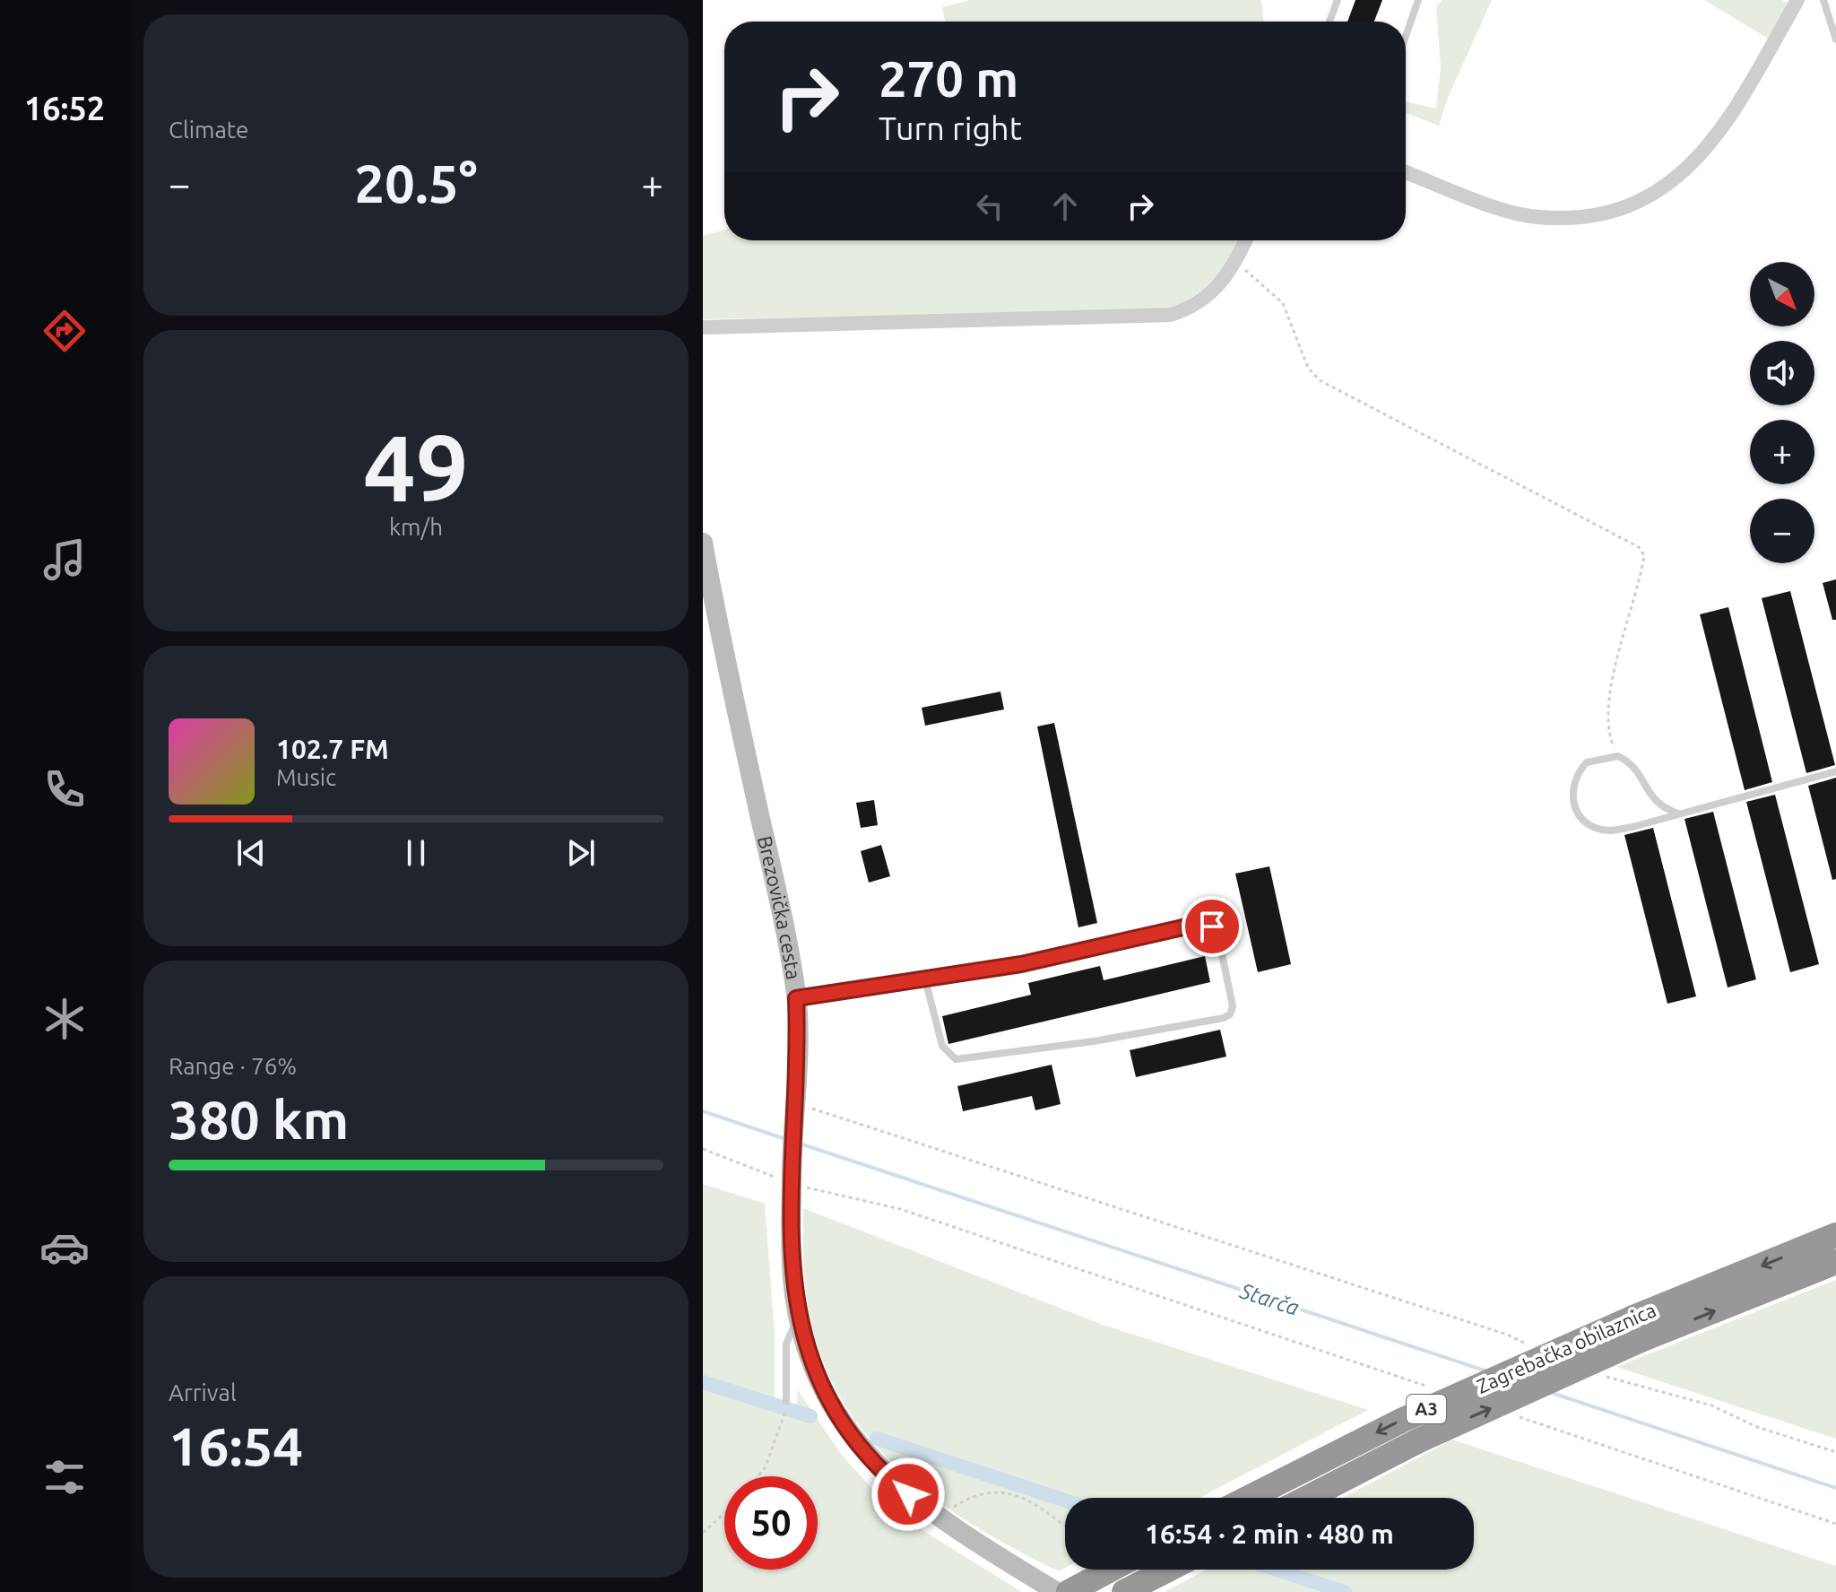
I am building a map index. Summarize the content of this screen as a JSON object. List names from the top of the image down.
{
  "streets": {
    "highway": ["Zagrebačka obilaznica", "A3"],
    "main road": ["Brezovička cesta"]
  },
  "water": ["Starča"],
  "north": "bottom right",
  "page": {
    "tabs": "16:52",
    "tile": [
      "Climate",
      ["49", "km/h"],
      ["Range · 76%", "380 km"],
      ["Arrival", "16:54"]
    ],
    "turn": ["270 m", "Turn right"],
    "heat": ["−", "20.5°", "+"],
    "map_buttons": ["+", "−"],
    "song": ["102.7 FM", "Music"],
    "limit": "50",
    "trip": "16:54 · 2 min · 480 m"
  }
}
